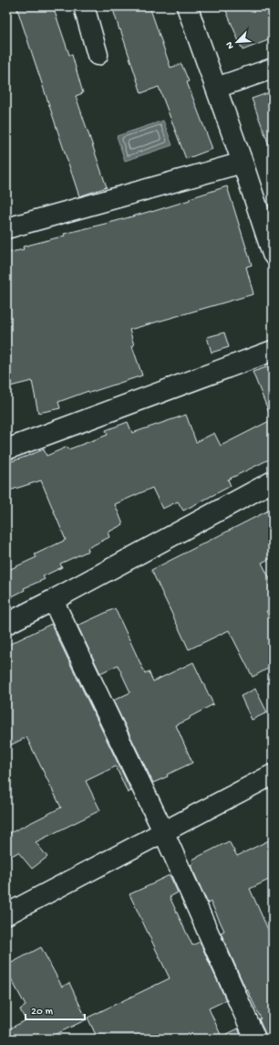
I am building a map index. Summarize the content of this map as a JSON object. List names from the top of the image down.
{
  "scale_bar": "20 m",
  "north": "bottom left"
}
